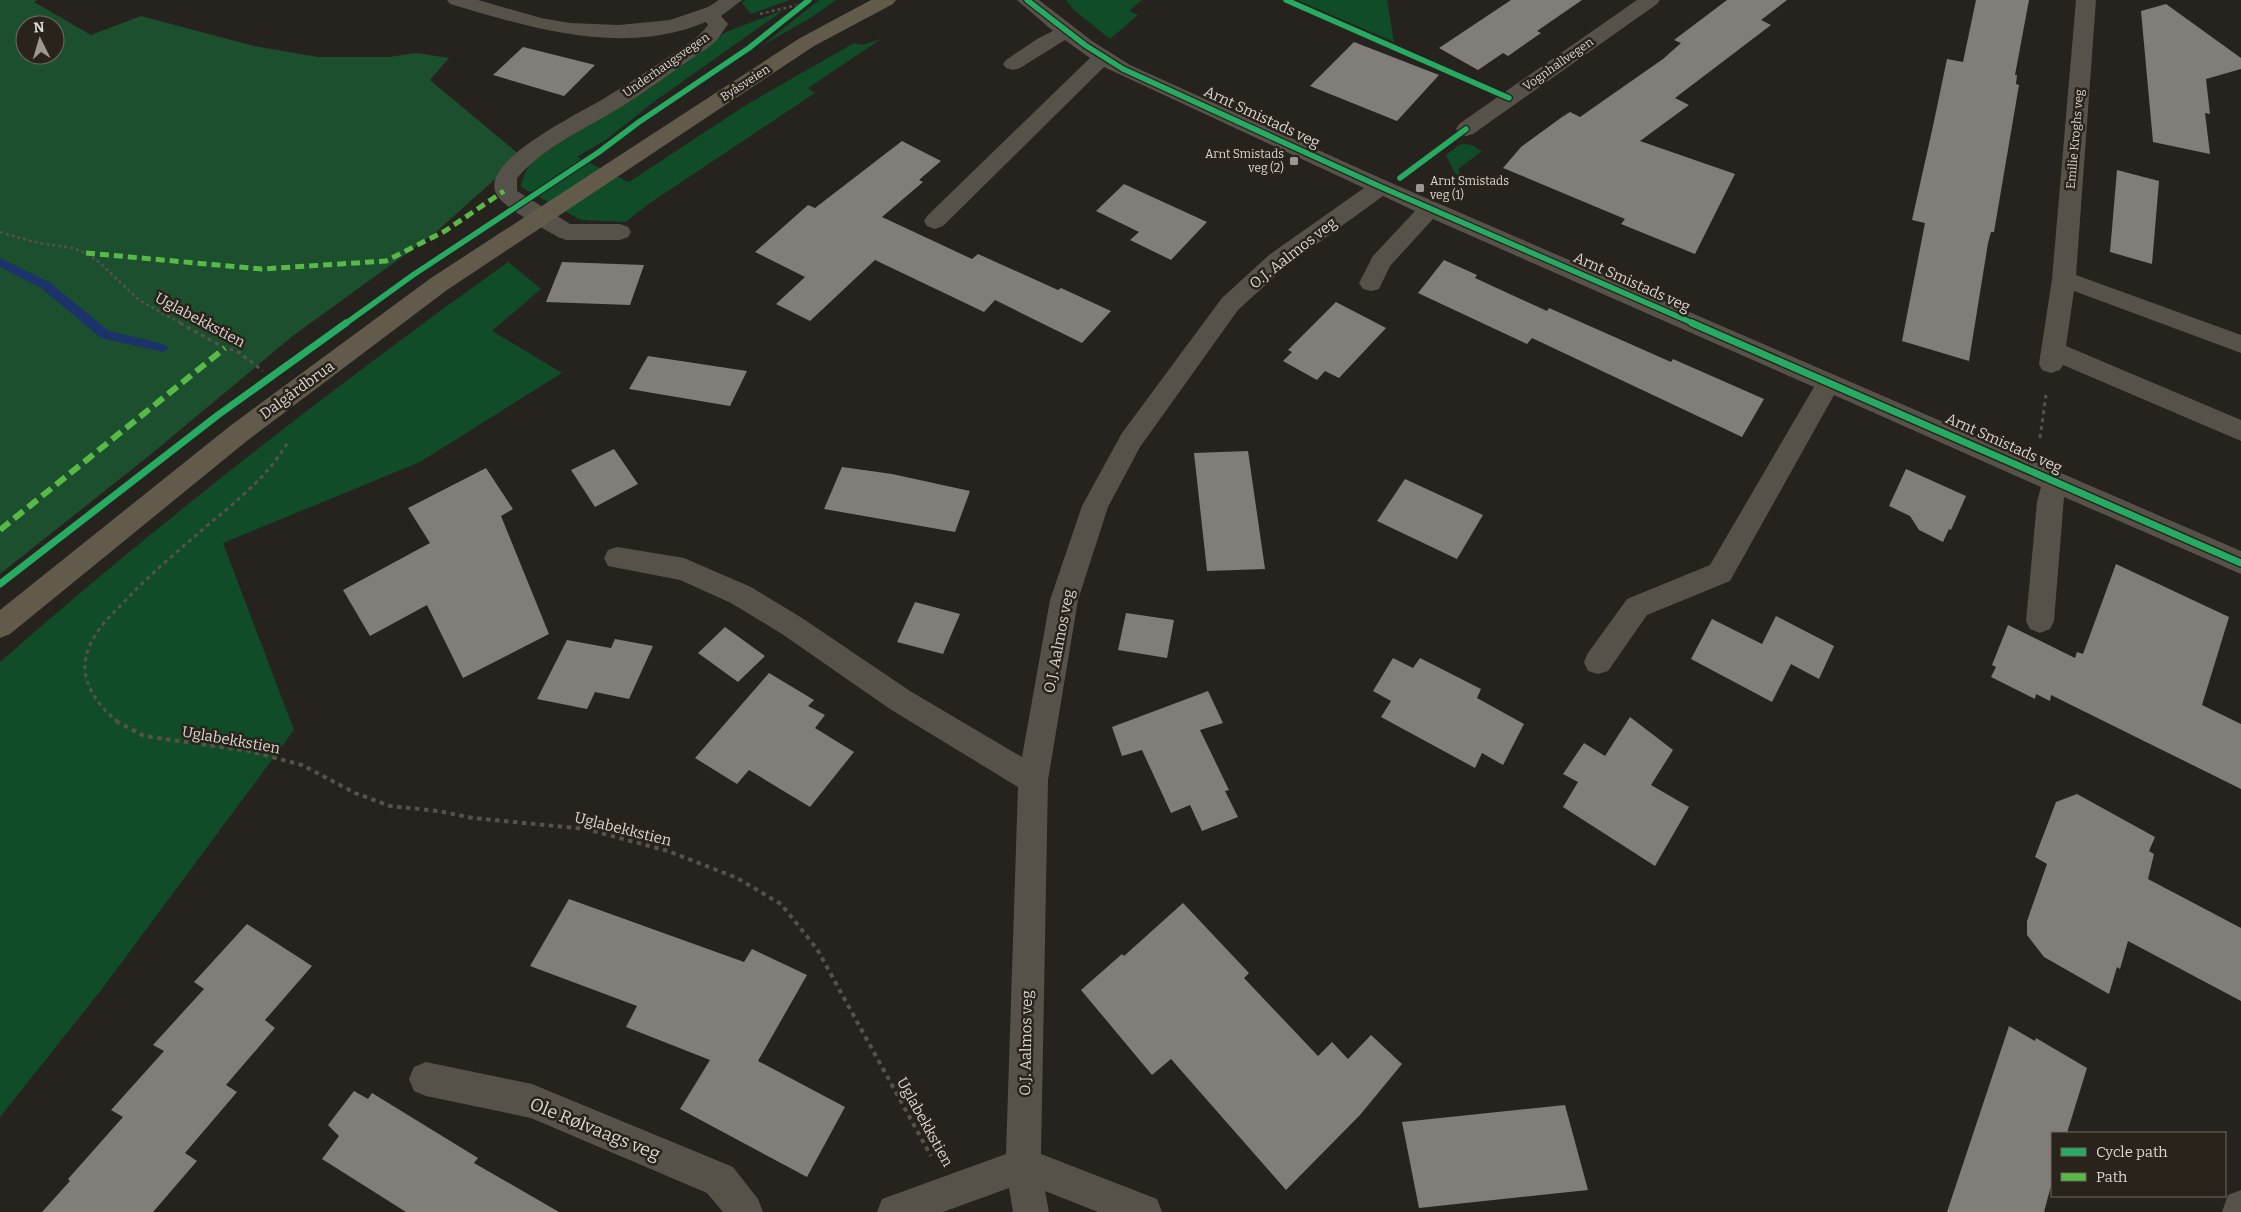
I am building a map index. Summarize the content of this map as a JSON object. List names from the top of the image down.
{
  "streets": {
    "main road": ["Byåsveien", "Dalgårdbrua"],
    "street": [
      "Vognhallvegen",
      "Underhaugsvegen",
      "Arnt Smistads veg",
      "Emilie Kroghs veg",
      "O.J. Aalmos veg",
      "Ole Rølvaags veg"
    ],
    "path": ["Uglabekkstien"]
  },
  "crossings": [
    ["Byåsveien", "Dalgårdbrua"],
    ["Arnt Smistads veg", "O.J. Aalmos veg"]
  ],
  "places": {
    "transit": ["Arnt Smistads veg (2)", "Arnt Smistads veg (1)"]
  },
  "legend": ["Cycle path", "Path"],
  "north": "top"
}
